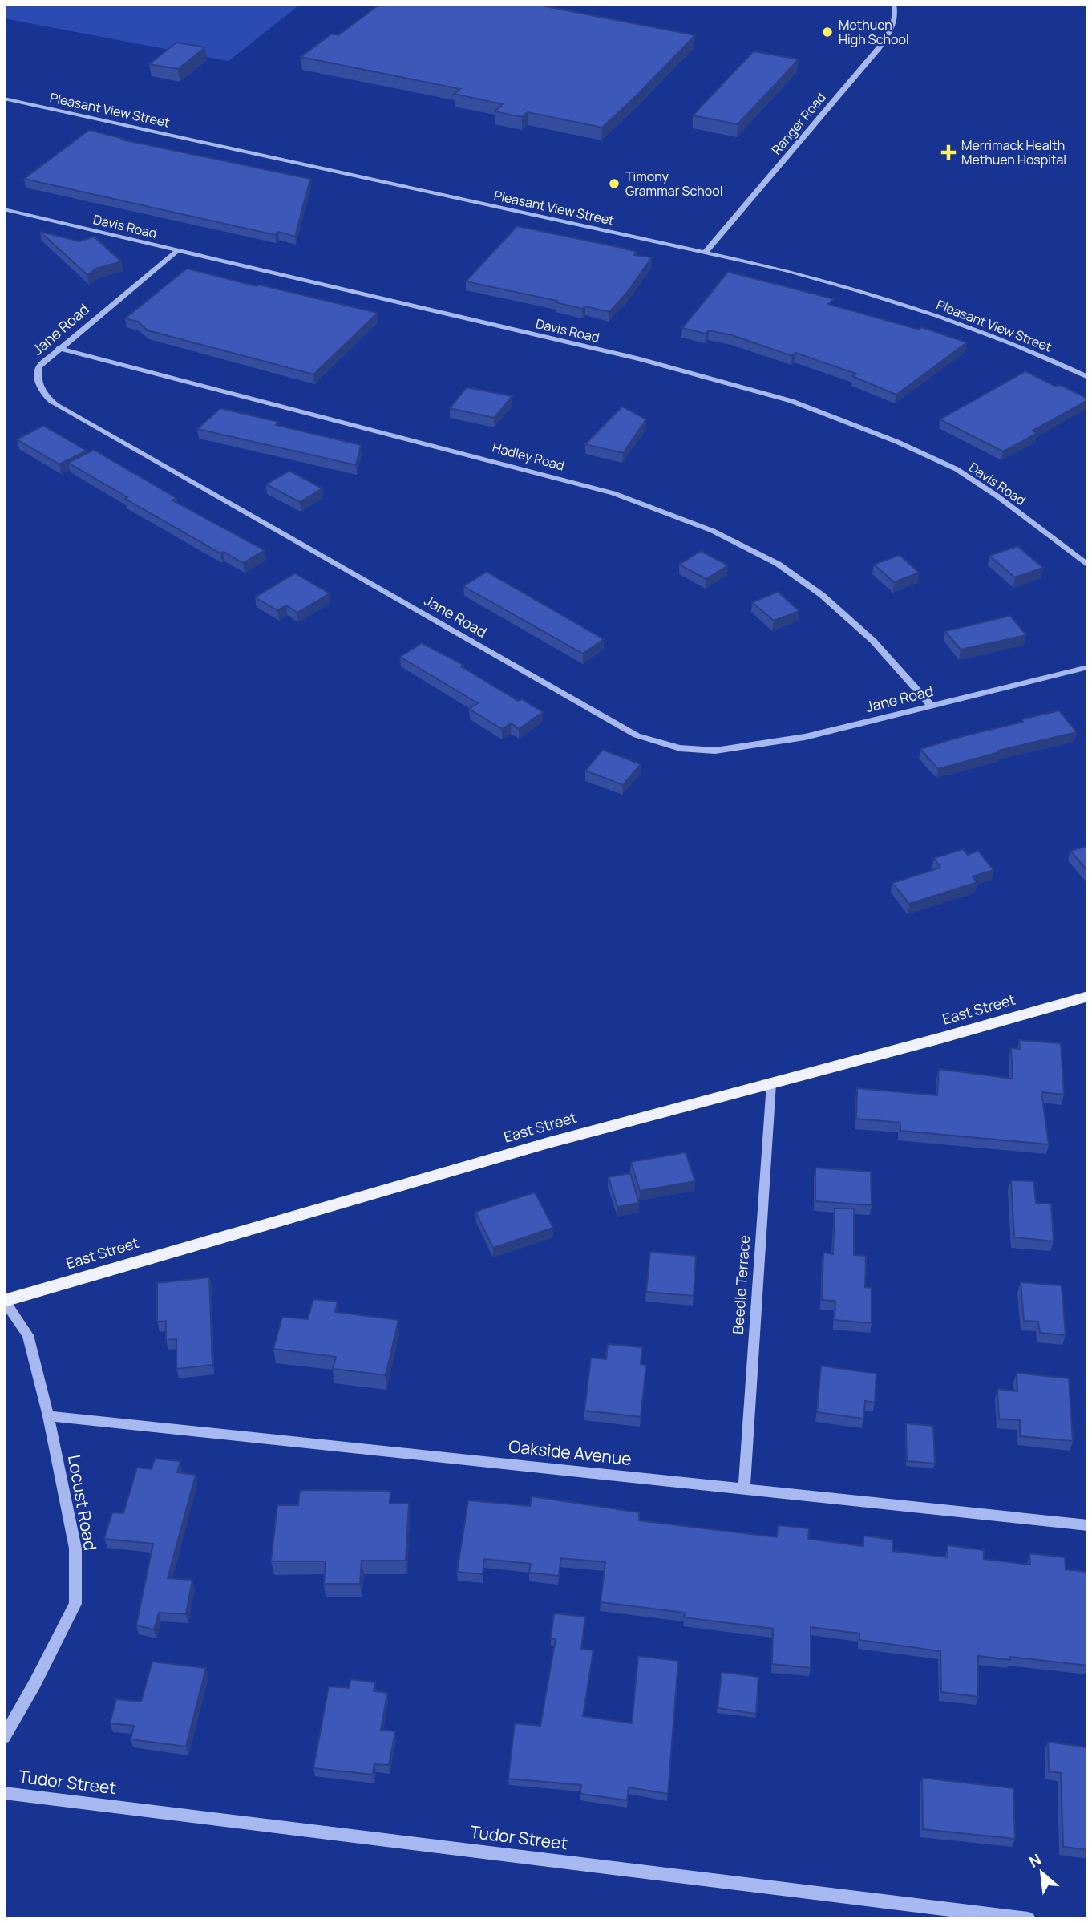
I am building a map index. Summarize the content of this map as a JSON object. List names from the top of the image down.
{
  "streets": {
    "main road": ["East Street"],
    "street": [
      "Pleasant View Street",
      "Ranger Road",
      "Davis Road",
      "Jane Road",
      "Hadley Road",
      "Beedle Terrace",
      "Oakside Avenue",
      "Locust Road",
      "Tudor Street"
    ]
  },
  "crossings": [
    ["Pleasant View Street", "Ranger Road"],
    ["Davis Road", "Jane Road"],
    ["Jane Road", "Hadley Road"],
    ["East Street", "Beedle Terrace"],
    ["East Street", "Locust Road"],
    ["Beedle Terrace", "Oakside Avenue"],
    ["Oakside Avenue", "Locust Road"]
  ],
  "places": {
    "other": ["Methuen High School", "Timony Grammar School"],
    "health": ["Merrimack Health Methuen Hospital"]
  },
  "north": "top left"
}
